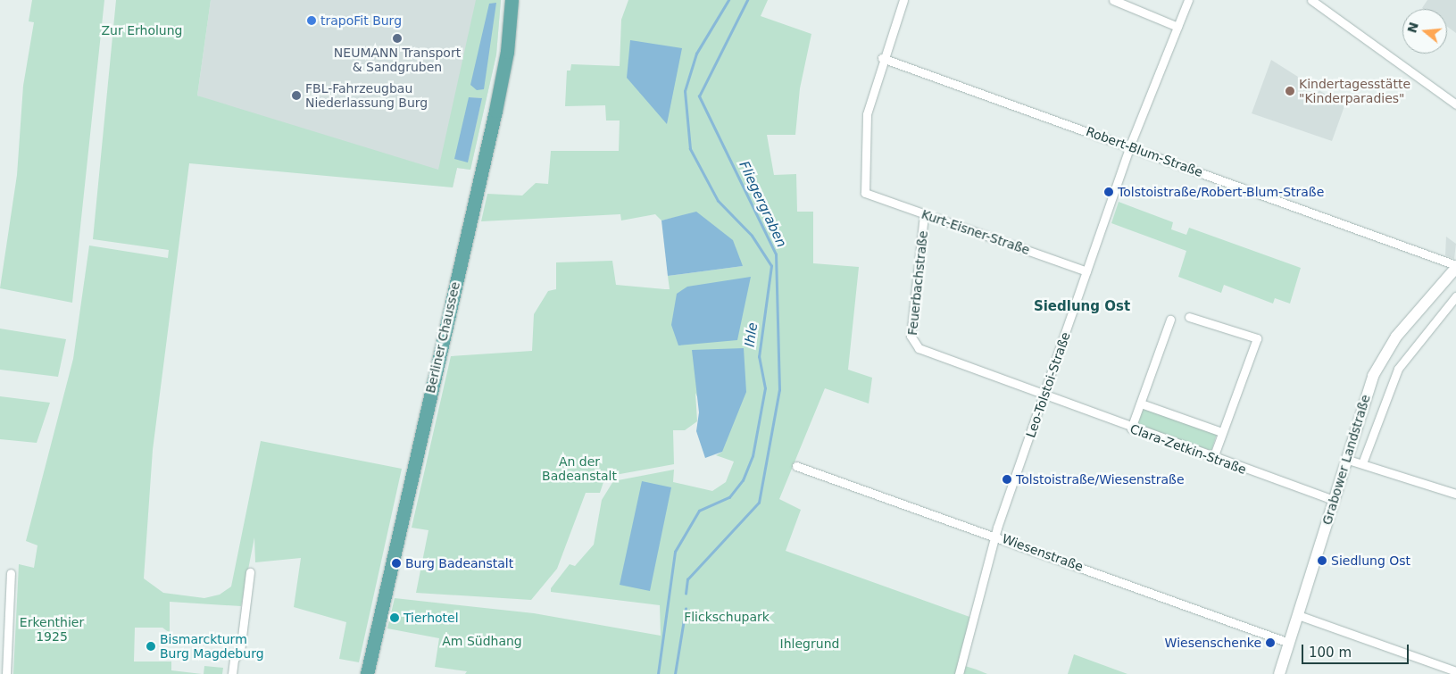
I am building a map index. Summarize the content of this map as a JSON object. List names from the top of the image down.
{
  "streets": {
    "main road": ["Berliner Chaussee", "Grabower Landstraße"],
    "street": [
      "Robert-Blum-Straße",
      "Kurt-Eisner-Straße",
      "Feuerbachstraße",
      "Leo-Tolstoi-Straße",
      "Clara-Zetkin-Straße",
      "Wiesenstraße"
    ]
  },
  "crossings": [
    ["Robert-Blum-Straße", "Kurt-Eisner-Straße"],
    ["Robert-Blum-Straße", "Leo-Tolstoi-Straße"],
    ["Robert-Blum-Straße", "Grabower Landstraße"],
    ["Kurt-Eisner-Straße", "Feuerbachstraße"],
    ["Kurt-Eisner-Straße", "Leo-Tolstoi-Straße"],
    ["Feuerbachstraße", "Leo-Tolstoi-Straße"],
    ["Feuerbachstraße", "Clara-Zetkin-Straße"],
    ["Leo-Tolstoi-Straße", "Clara-Zetkin-Straße"],
    ["Leo-Tolstoi-Straße", "Wiesenstraße"],
    ["Clara-Zetkin-Straße", "Grabower Landstraße"],
    ["Grabower Landstraße", "Wiesenstraße"]
  ],
  "districts": ["Siedlung Ost"],
  "water": ["Fliegergraben", "Ihle"],
  "parks": [
    "Zur Erholung",
    "An der Badeanstalt",
    "Flickschupark",
    "Erkenthier 1925",
    "Am Südhang",
    "Ihlegrund"
  ],
  "places": [
    "trapoFit Burg",
    "NEUMANN Transport & Sandgruben",
    "Kindertagesstätte \"Kinderparadies\"",
    "FBL-Fahrzeugbau Niederlassung Burg",
    "Tolstoistraße/Robert-Blum-Straße",
    "Tolstoistraße/Wiesenstraße",
    "Siedlung Ost",
    "Burg Badeanstalt",
    "Tierhotel",
    "Wiesenschenke",
    "Bismarckturm Burg Magdeburg"
  ],
  "scale_bar": "100 m",
  "north": "left"
}
